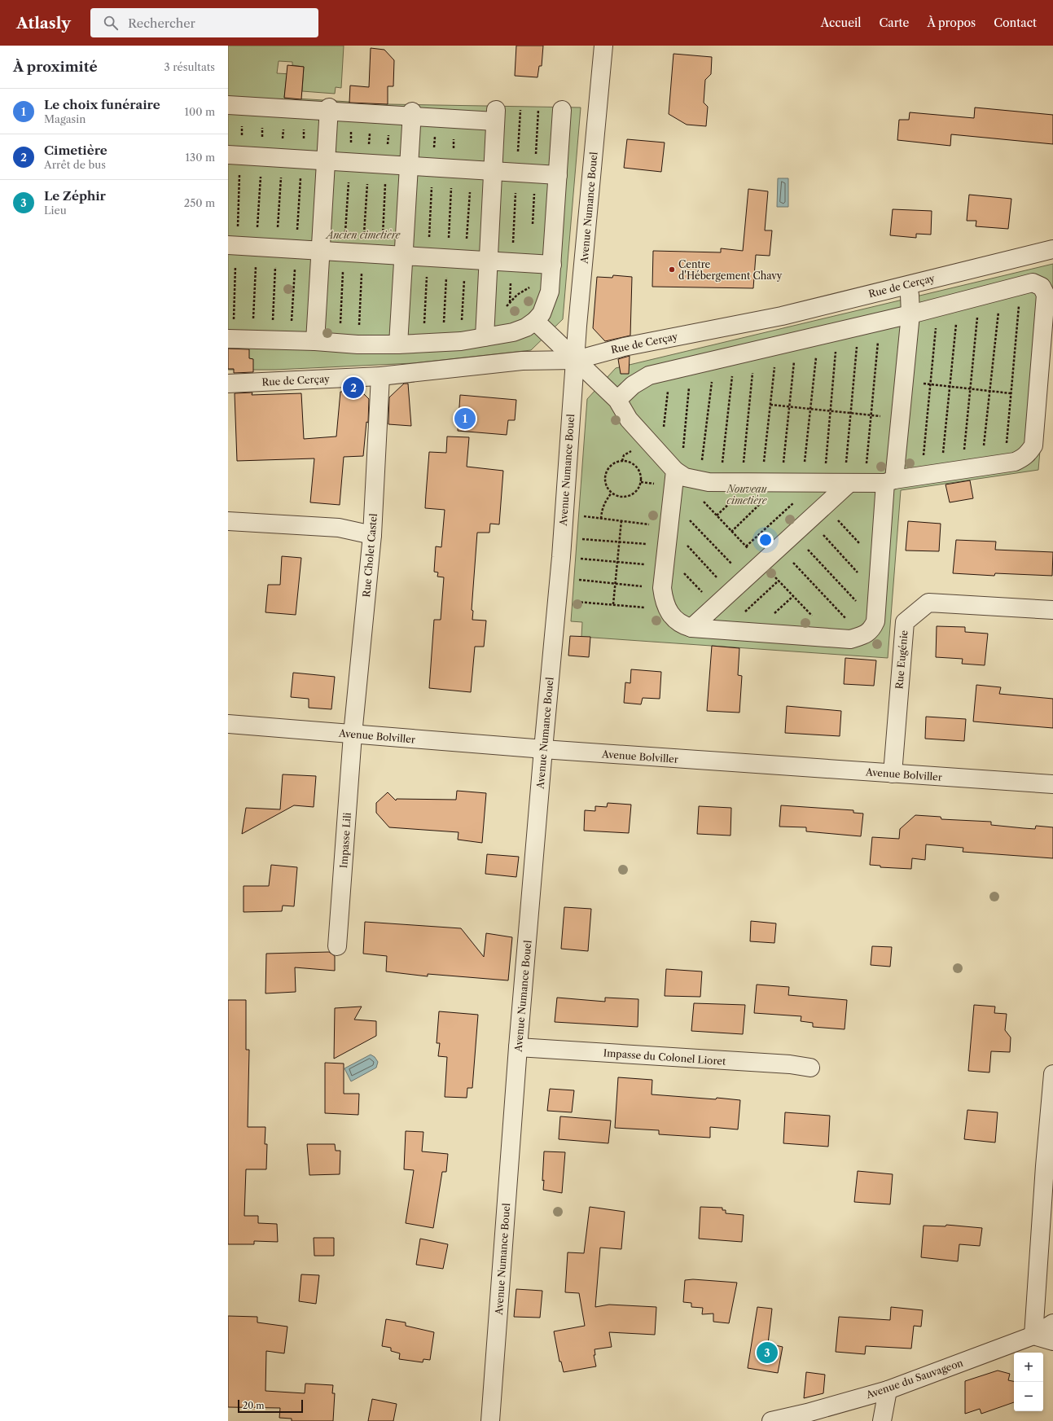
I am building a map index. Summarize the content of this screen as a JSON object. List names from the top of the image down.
{
  "streets": {
    "street": [
      "Avenue Numance Bouel",
      "Rue de Cerçay",
      "Rue Cholet Castel",
      "Rue Eugénie",
      "Avenue Bolviller",
      "Impasse Lili",
      "Impasse du Colonel Lioret",
      "Avenue du Sauvageon"
    ]
  },
  "crossings": [
    ["Avenue Numance Bouel", "Rue de Cerçay"],
    ["Avenue Numance Bouel", "Avenue Bolviller"],
    ["Avenue Numance Bouel", "Impasse du Colonel Lioret"],
    ["Rue de Cerçay", "Rue Cholet Castel"],
    ["Rue Cholet Castel", "Avenue Bolviller"],
    ["Rue Cholet Castel", "Impasse Lili"],
    ["Rue Eugénie", "Avenue Bolviller"],
    ["Avenue Bolviller", "Impasse Lili"]
  ],
  "parks": ["Ancien cimetière", "Nouveau cimetière"],
  "places": ["Centre d'Hébergement Chavy"],
  "scale_bar": "20 m",
  "page": {
    "header": "Atlasly",
    "search": "Rechercher",
    "nav": [
      "Accueil",
      "Carte",
      "À propos",
      "Contact"
    ],
    "heading": ["À proximité", "3 résultats"],
    "list": [
      {
        "mark": "1",
        "name": "Le choix funéraire",
        "note": "Magasin",
        "value": "100 m"
      },
      {
        "mark": "2",
        "name": "Cimetière",
        "note": "Arrêt de bus",
        "value": "130 m"
      },
      {
        "mark": "3",
        "name": "Le Zéphir",
        "note": "Lieu",
        "value": "250 m"
      }
    ],
    "pins": ["2", "1", "3"],
    "map_buttons": ["+", "−"],
    "scale": "20 m"
  }
}
